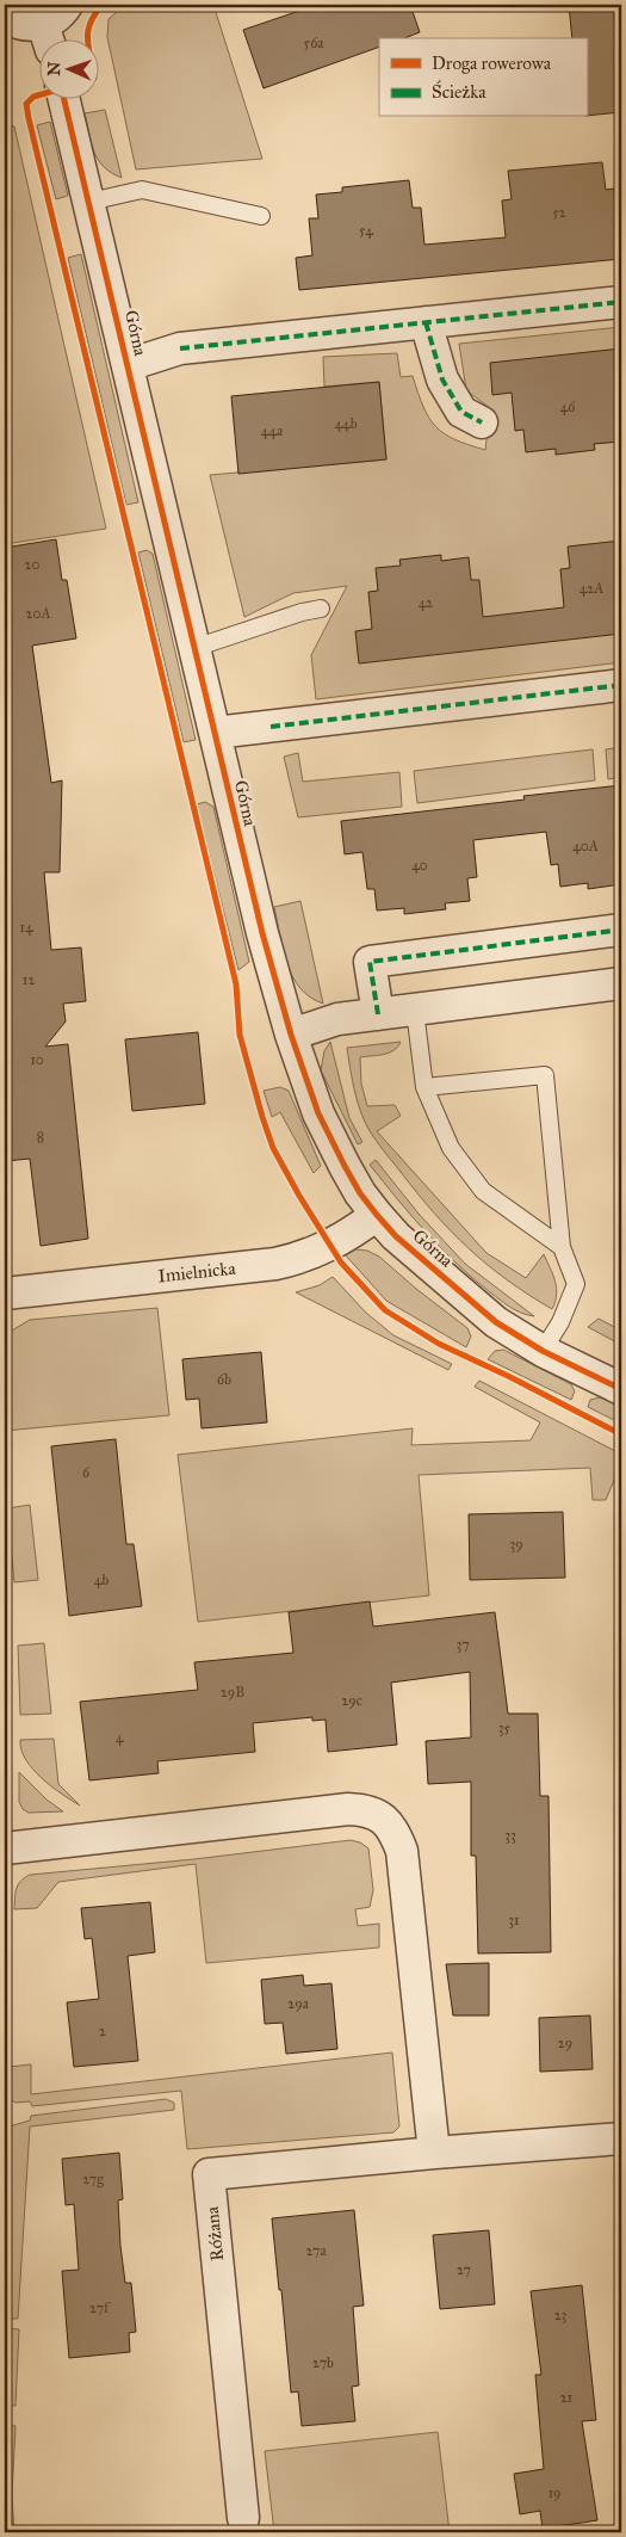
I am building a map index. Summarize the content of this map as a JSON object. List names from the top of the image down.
{
  "streets": {
    "street": ["Górna", "Imielnicka", "Różana"]
  },
  "crossings": [
    ["Górna", "Imielnicka"]
  ],
  "house_numbers": [
    "56a",
    "52",
    "54",
    "46",
    "44b",
    "44a",
    "20",
    "42A",
    "42",
    "20A",
    "40A",
    "40",
    "14",
    "12",
    "10",
    "8",
    "6b",
    "6",
    "39",
    "4b",
    "37",
    "29B",
    "29c",
    "35",
    "4",
    "33",
    "31",
    "29a",
    "2",
    "29",
    "27g",
    "27a",
    "27",
    "27f",
    "23",
    "27b",
    "21",
    "19"
  ],
  "legend": ["Droga rowerowa", "Ścieżka"],
  "north": "left"
}
